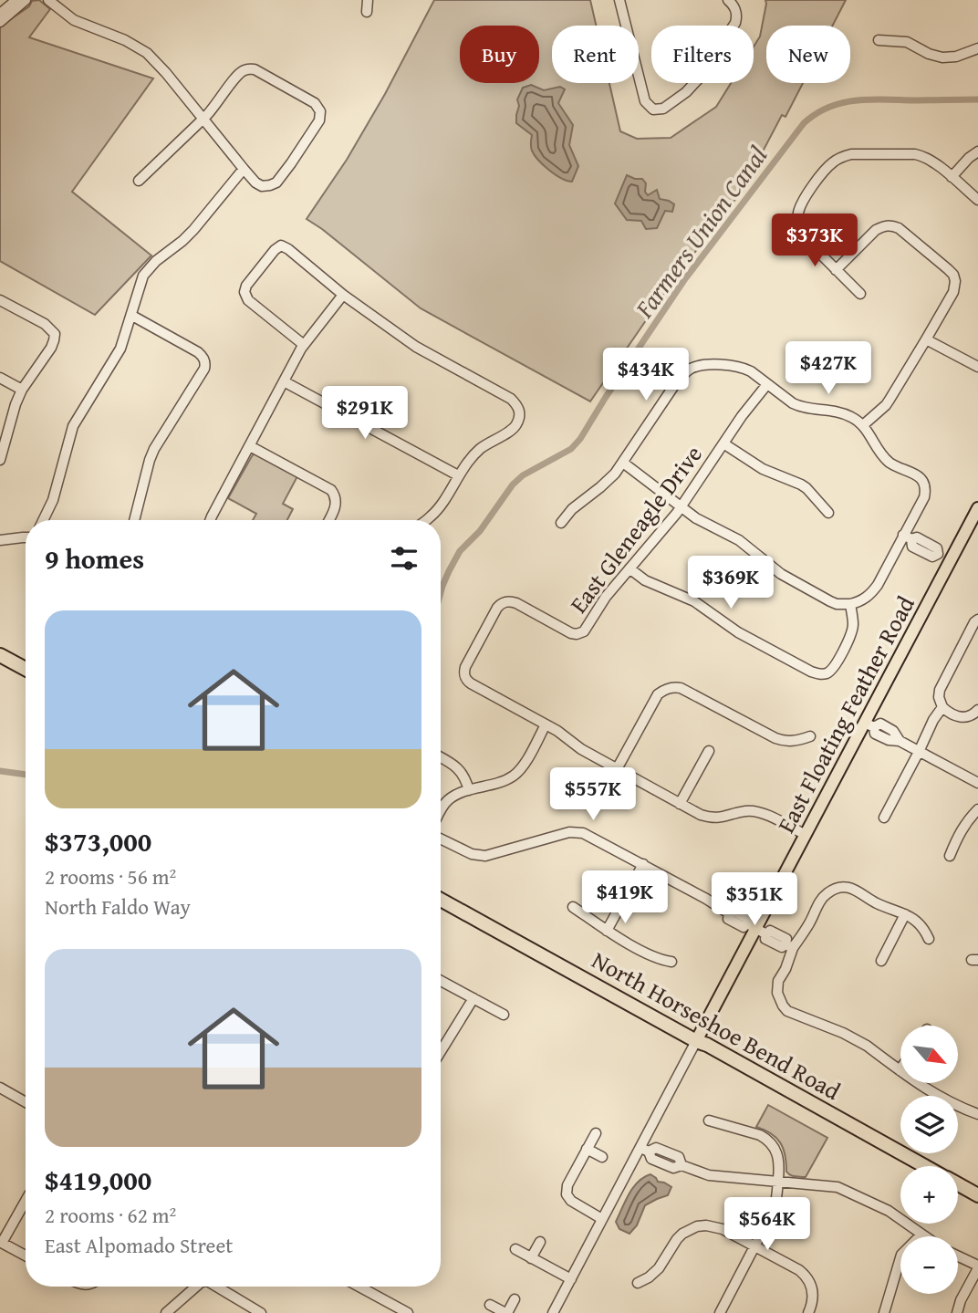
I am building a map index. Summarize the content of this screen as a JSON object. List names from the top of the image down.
{
  "streets": {
    "highway": ["North Horseshoe Bend Road"],
    "main road": ["East Floating Feather Road"],
    "street": ["East Gleneagle Drive"]
  },
  "crossings": [
    ["East Floating Feather Road", "North Horseshoe Bend Road"]
  ],
  "water": ["Farmers Union Canal"],
  "north": "bottom right",
  "page": {
    "chip": [
      "Buy",
      "Rent",
      "Filters",
      "New"
    ],
    "price": [
      "$373K",
      "$427K",
      "$434K",
      "$291K",
      "$369K",
      "$557K",
      "$419K",
      "$351K",
      "$564K"
    ],
    "heading": "9 homes",
    "list": [
      {
        "name": "$373,000",
        "note": "2 rooms · 56 m² · North Faldo Way"
      },
      {
        "name": "$419,000",
        "note": "2 rooms · 62 m² · East Alpomado Street"
      }
    ],
    "map_buttons": ["+", "−"]
  }
}
